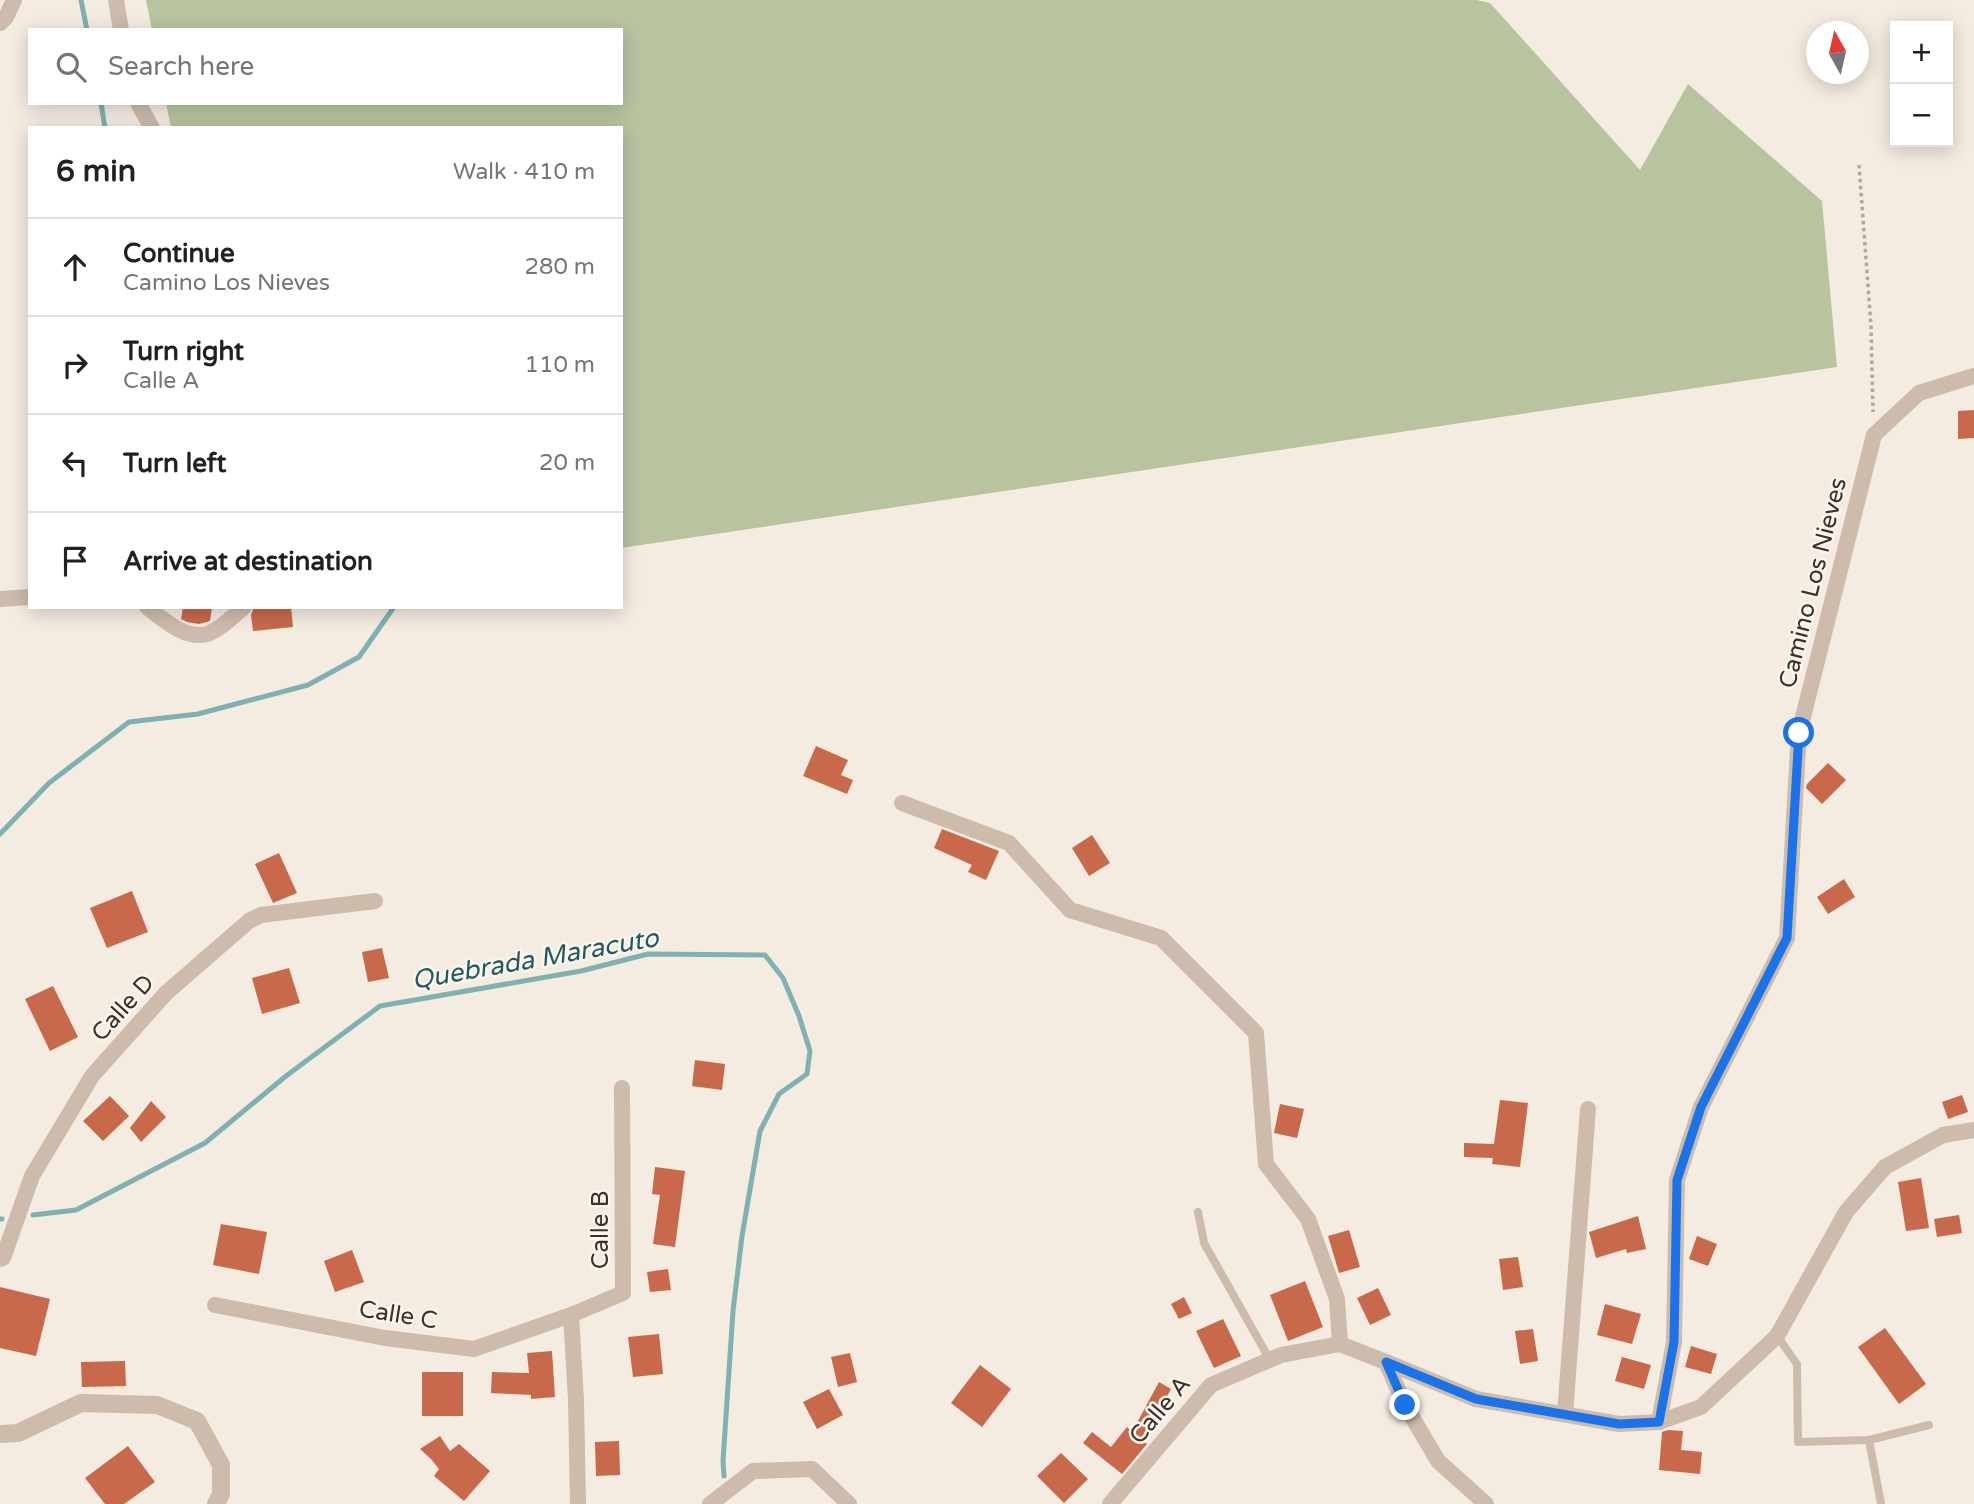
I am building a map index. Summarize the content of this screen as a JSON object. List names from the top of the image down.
{
  "streets": {
    "street": [
      "Camino Los Nieves",
      "Calle D",
      "Calle B",
      "Calle C",
      "Calle A"
    ]
  },
  "crossings": [
    ["Calle B", "Calle C"]
  ],
  "water": ["Quebrada Maracuto"],
  "north": "top",
  "page": {
    "map_buttons": ["+", "−"],
    "search": "Search here",
    "heading": ["6 min", "Walk · 410 m"],
    "list": [
      ["Continue", "Camino Los Nieves", "280 m"],
      ["Turn right", "Calle A", "110 m"],
      ["Turn left", "20 m"],
      "Arrive at destination"
    ]
  }
}
